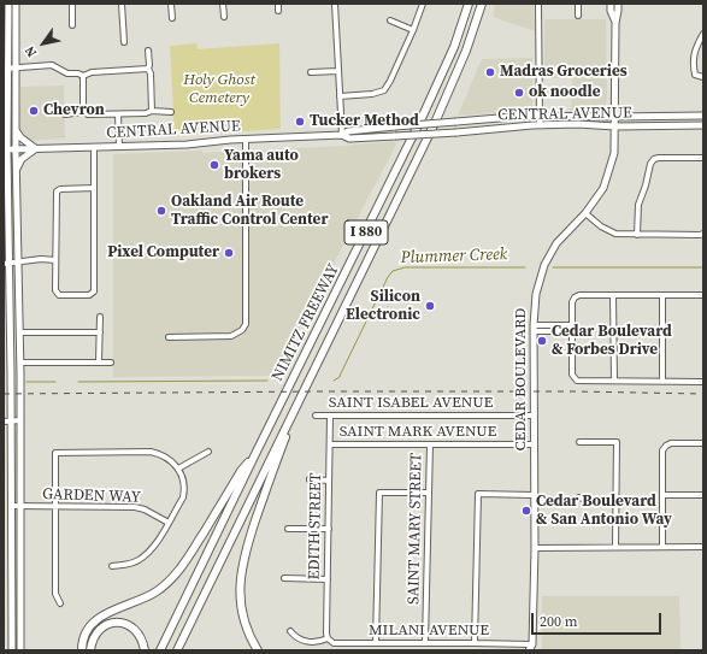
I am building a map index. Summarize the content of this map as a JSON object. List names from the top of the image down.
{
  "streets": {
    "highway": ["I 880", "NIMITZ FREEWAY"],
    "main road": ["CENTRAL AVENUE", "CEDAR BOULEVARD"],
    "street": [
      "SAINT ISABEL AVENUE",
      "SAINT MARK AVENUE",
      "GARDEN WAY",
      "EDITH STREET",
      "SAINT MARY STREET",
      "MILANI AVENUE"
    ]
  },
  "crossings": [
    ["CENTRAL AVENUE", "CEDAR BOULEVARD"],
    ["CEDAR BOULEVARD", "SAINT ISABEL AVENUE"],
    ["CEDAR BOULEVARD", "SAINT MARK AVENUE"],
    ["CEDAR BOULEVARD", "MILANI AVENUE"],
    ["SAINT ISABEL AVENUE", "EDITH STREET"],
    ["SAINT MARK AVENUE", "EDITH STREET"],
    ["SAINT MARK AVENUE", "SAINT MARY STREET"],
    ["EDITH STREET", "MILANI AVENUE"],
    ["SAINT MARY STREET", "MILANI AVENUE"]
  ],
  "water": ["Plummer Creek"],
  "parks": ["Holy Ghost Cemetery"],
  "places": [
    "Madras Groceries",
    "ok noodle",
    "Chevron",
    "Tucker Method",
    "Yama auto brokers",
    "Oakland Air Route Traffic Control Center",
    "Pixel Computer",
    "Silicon Electronic",
    "Cedar Boulevard & Forbes Drive",
    "Cedar Boulevard & San Antonio Way"
  ],
  "scale_bar": "200 m",
  "north": "bottom left"
}
